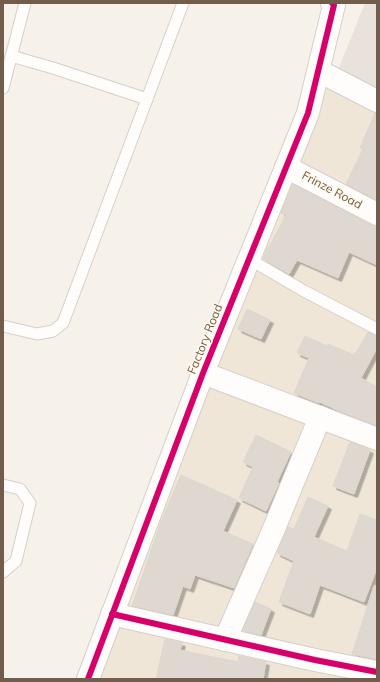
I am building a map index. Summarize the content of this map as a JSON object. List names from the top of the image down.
{
  "streets": {
    "street": ["Frinze Road", "Factory Road"]
  },
  "crossings": [
    ["Frinze Road", "Factory Road"]
  ]
}
